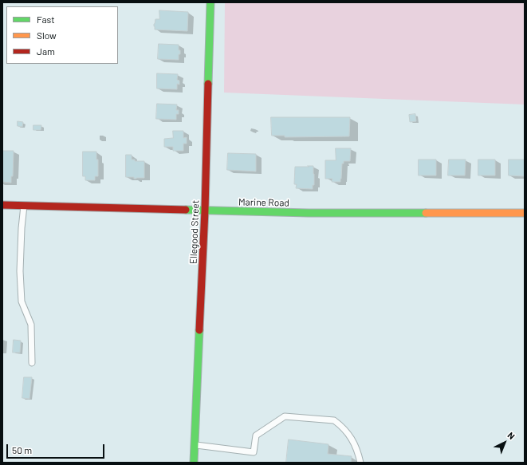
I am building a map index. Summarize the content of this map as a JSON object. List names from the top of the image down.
{
  "streets": {
    "street": ["Marine Road", "Ellegood Street"]
  },
  "crossings": [
    ["Marine Road", "Ellegood Street"]
  ],
  "legend": ["Fast", "Slow", "Jam"],
  "scale_bar": "50 m",
  "north": "top right"
}
